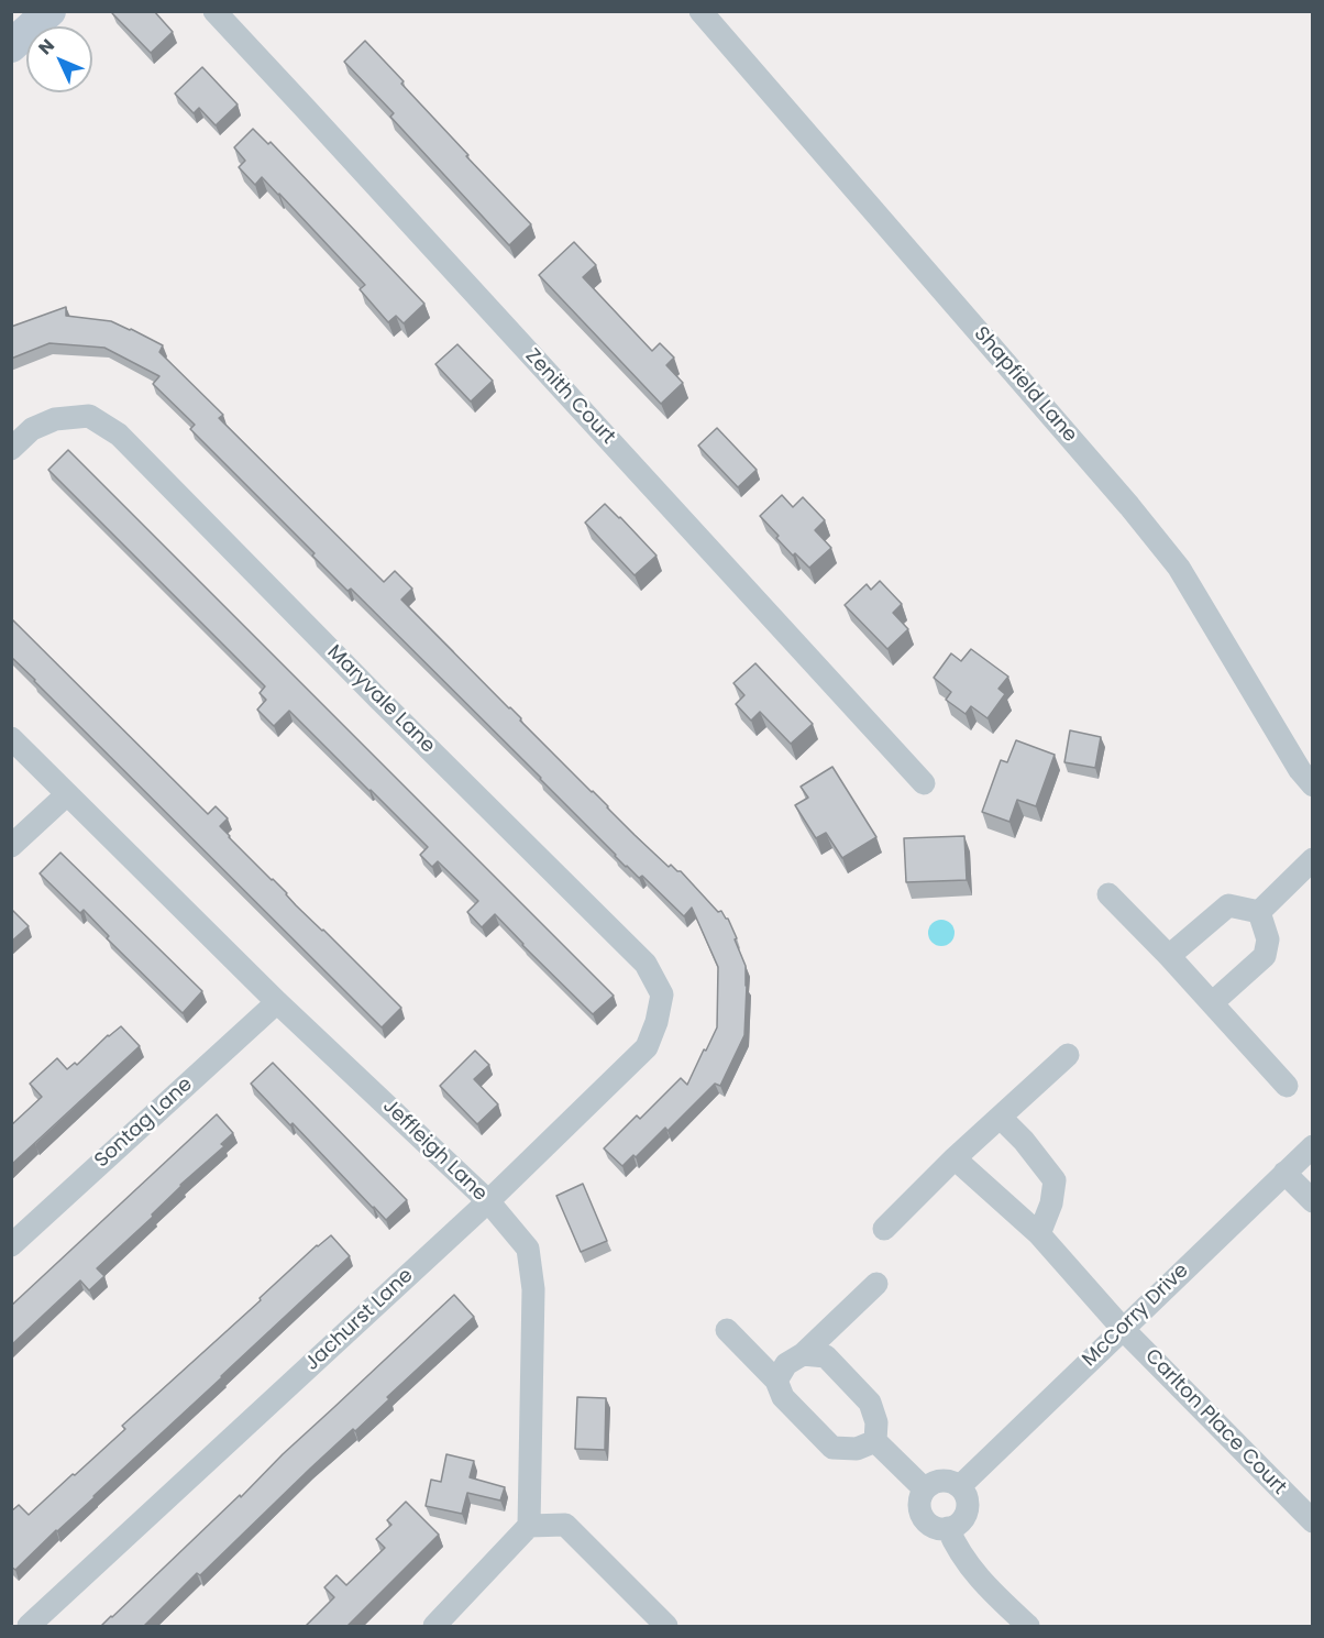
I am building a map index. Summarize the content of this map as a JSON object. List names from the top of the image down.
{
  "streets": {
    "street": [
      "Shapfield Lane",
      "Zenith Court",
      "Maryvale Lane",
      "Sontag Lane",
      "Jeffleigh Lane",
      "McCorry Drive",
      "Jachurst Lane",
      "Carlton Place Court"
    ]
  },
  "crossings": [
    ["Maryvale Lane", "Jachurst Lane"],
    ["Sontag Lane", "Jeffleigh Lane"],
    ["Jeffleigh Lane", "Jachurst Lane"],
    ["McCorry Drive", "Carlton Place Court"]
  ],
  "north": "top left"
}
